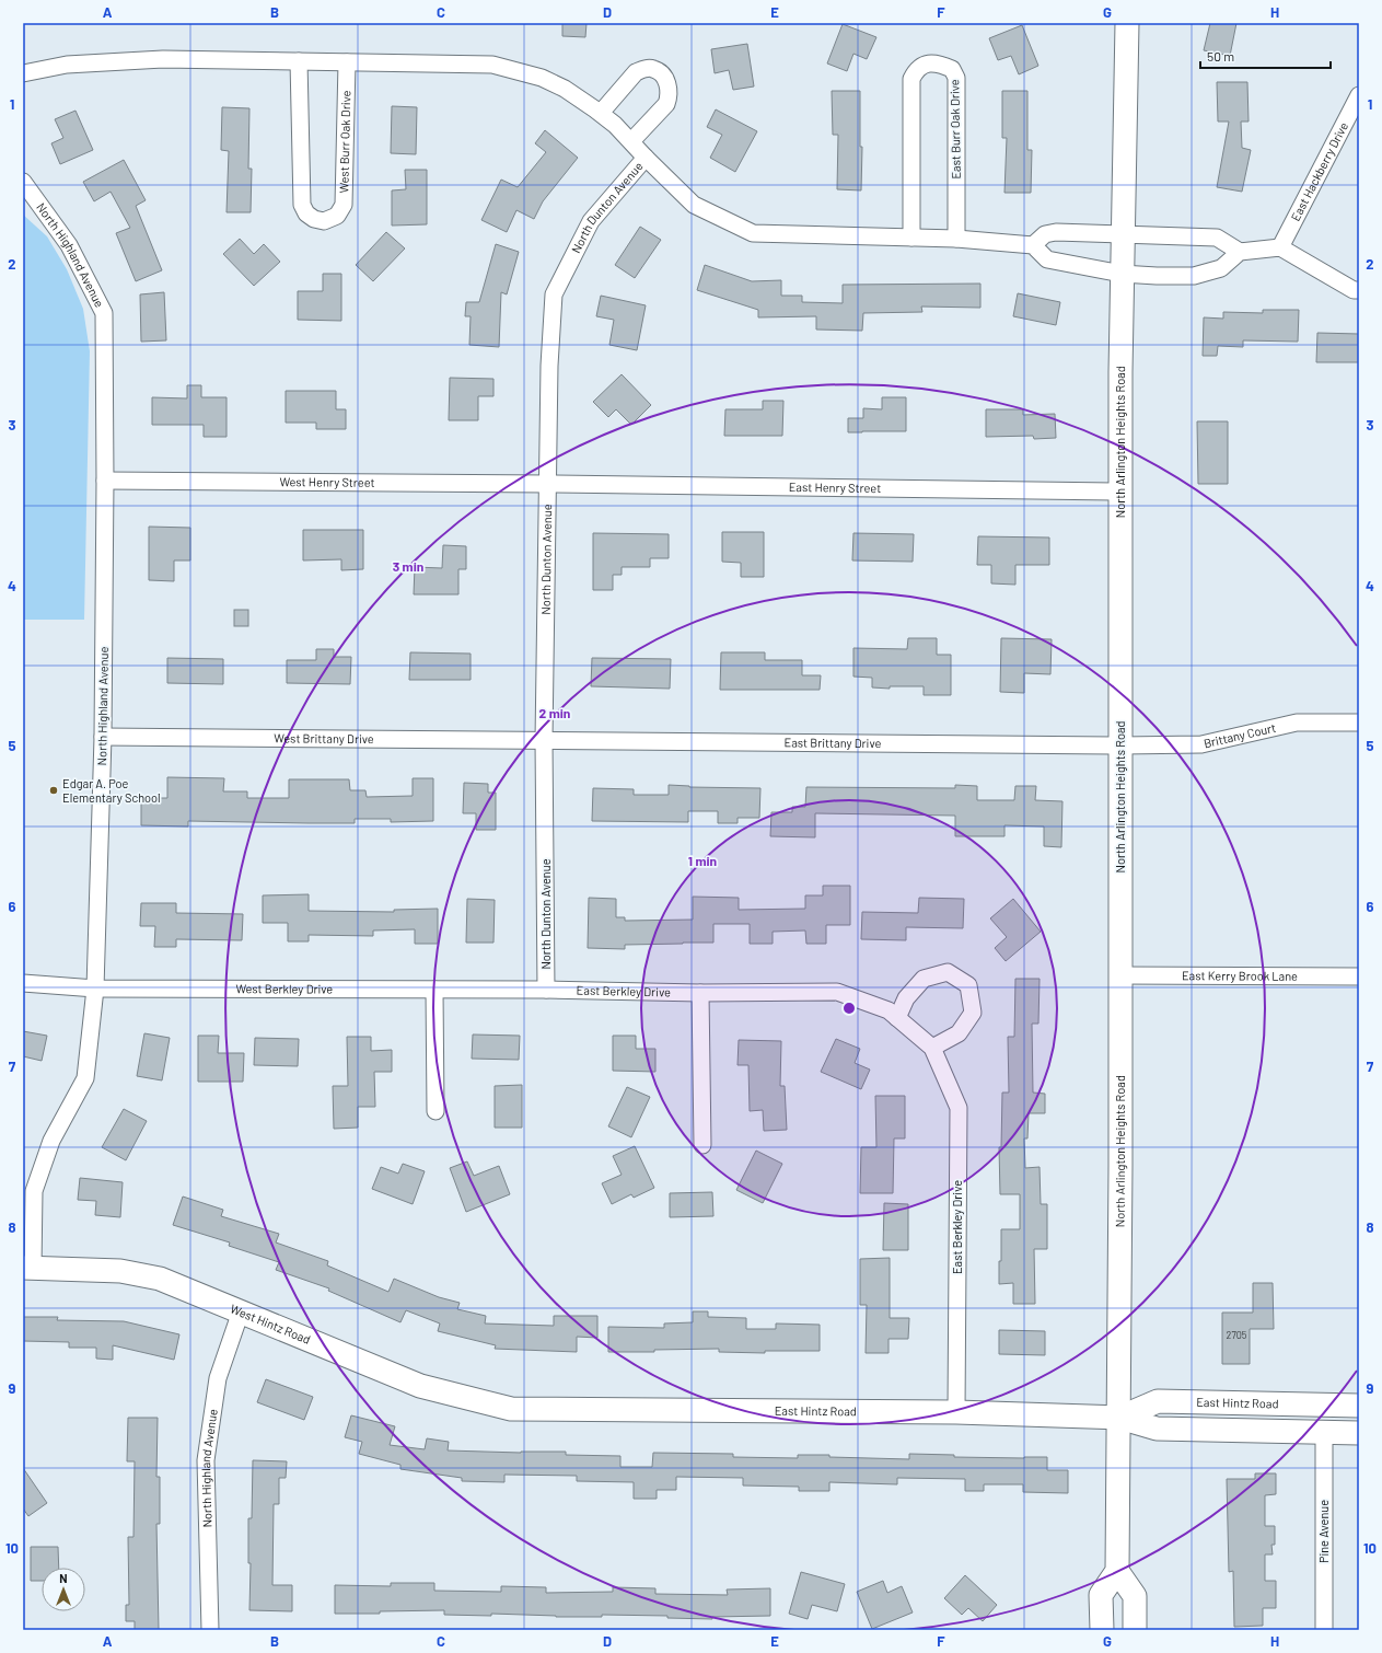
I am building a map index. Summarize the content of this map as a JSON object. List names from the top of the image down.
{
  "streets": {
    "main road": ["North Arlington Heights Road", "West Hintz Road", "East Hintz Road"],
    "street": [
      "East Burr Oak Drive",
      "West Burr Oak Drive",
      "East Hackberry Drive",
      "North Dunton Avenue",
      "North Highland Avenue",
      "West Henry Street",
      "East Henry Street",
      "Brittany Court",
      "West Brittany Drive",
      "East Brittany Drive",
      "East Kerry Brook Lane",
      "West Berkley Drive",
      "East Berkley Drive",
      "Pine Avenue"
    ]
  },
  "crossings": [
    ["North Dunton Avenue", "West Henry Street"],
    ["North Dunton Avenue", "East Henry Street"],
    ["North Dunton Avenue", "West Brittany Drive"],
    ["North Dunton Avenue", "East Brittany Drive"],
    ["North Dunton Avenue", "West Berkley Drive"],
    ["North Dunton Avenue", "East Berkley Drive"],
    ["North Highland Avenue", "West Henry Street"],
    ["North Highland Avenue", "West Brittany Drive"],
    ["North Highland Avenue", "West Berkley Drive"],
    ["North Highland Avenue", "West Hintz Road"],
    ["North Arlington Heights Road", "East Henry Street"],
    ["North Arlington Heights Road", "Brittany Court"],
    ["North Arlington Heights Road", "East Brittany Drive"],
    ["North Arlington Heights Road", "East Kerry Brook Lane"],
    ["North Arlington Heights Road", "East Hintz Road"],
    ["West Henry Street", "East Henry Street"],
    ["Brittany Court", "East Brittany Drive"],
    ["West Brittany Drive", "East Brittany Drive"],
    ["West Berkley Drive", "East Berkley Drive"],
    ["East Berkley Drive", "East Hintz Road"],
    ["West Hintz Road", "East Hintz Road"],
    ["East Hintz Road", "Pine Avenue"]
  ],
  "places": ["Edgar A. Poe Elementary School"],
  "house_numbers": ["2705"],
  "scale_bar": "50 m",
  "north": "top",
  "grid": {
    "columns": [
      "A",
      "B",
      "C",
      "D",
      "E",
      "F",
      "G",
      "H"
    ],
    "rows": [
      "1",
      "2",
      "3",
      "4",
      "5",
      "6",
      "7",
      "8",
      "9",
      "10"
    ]
  },
  "rings": ["3 min", "2 min", "1 min"]
}
